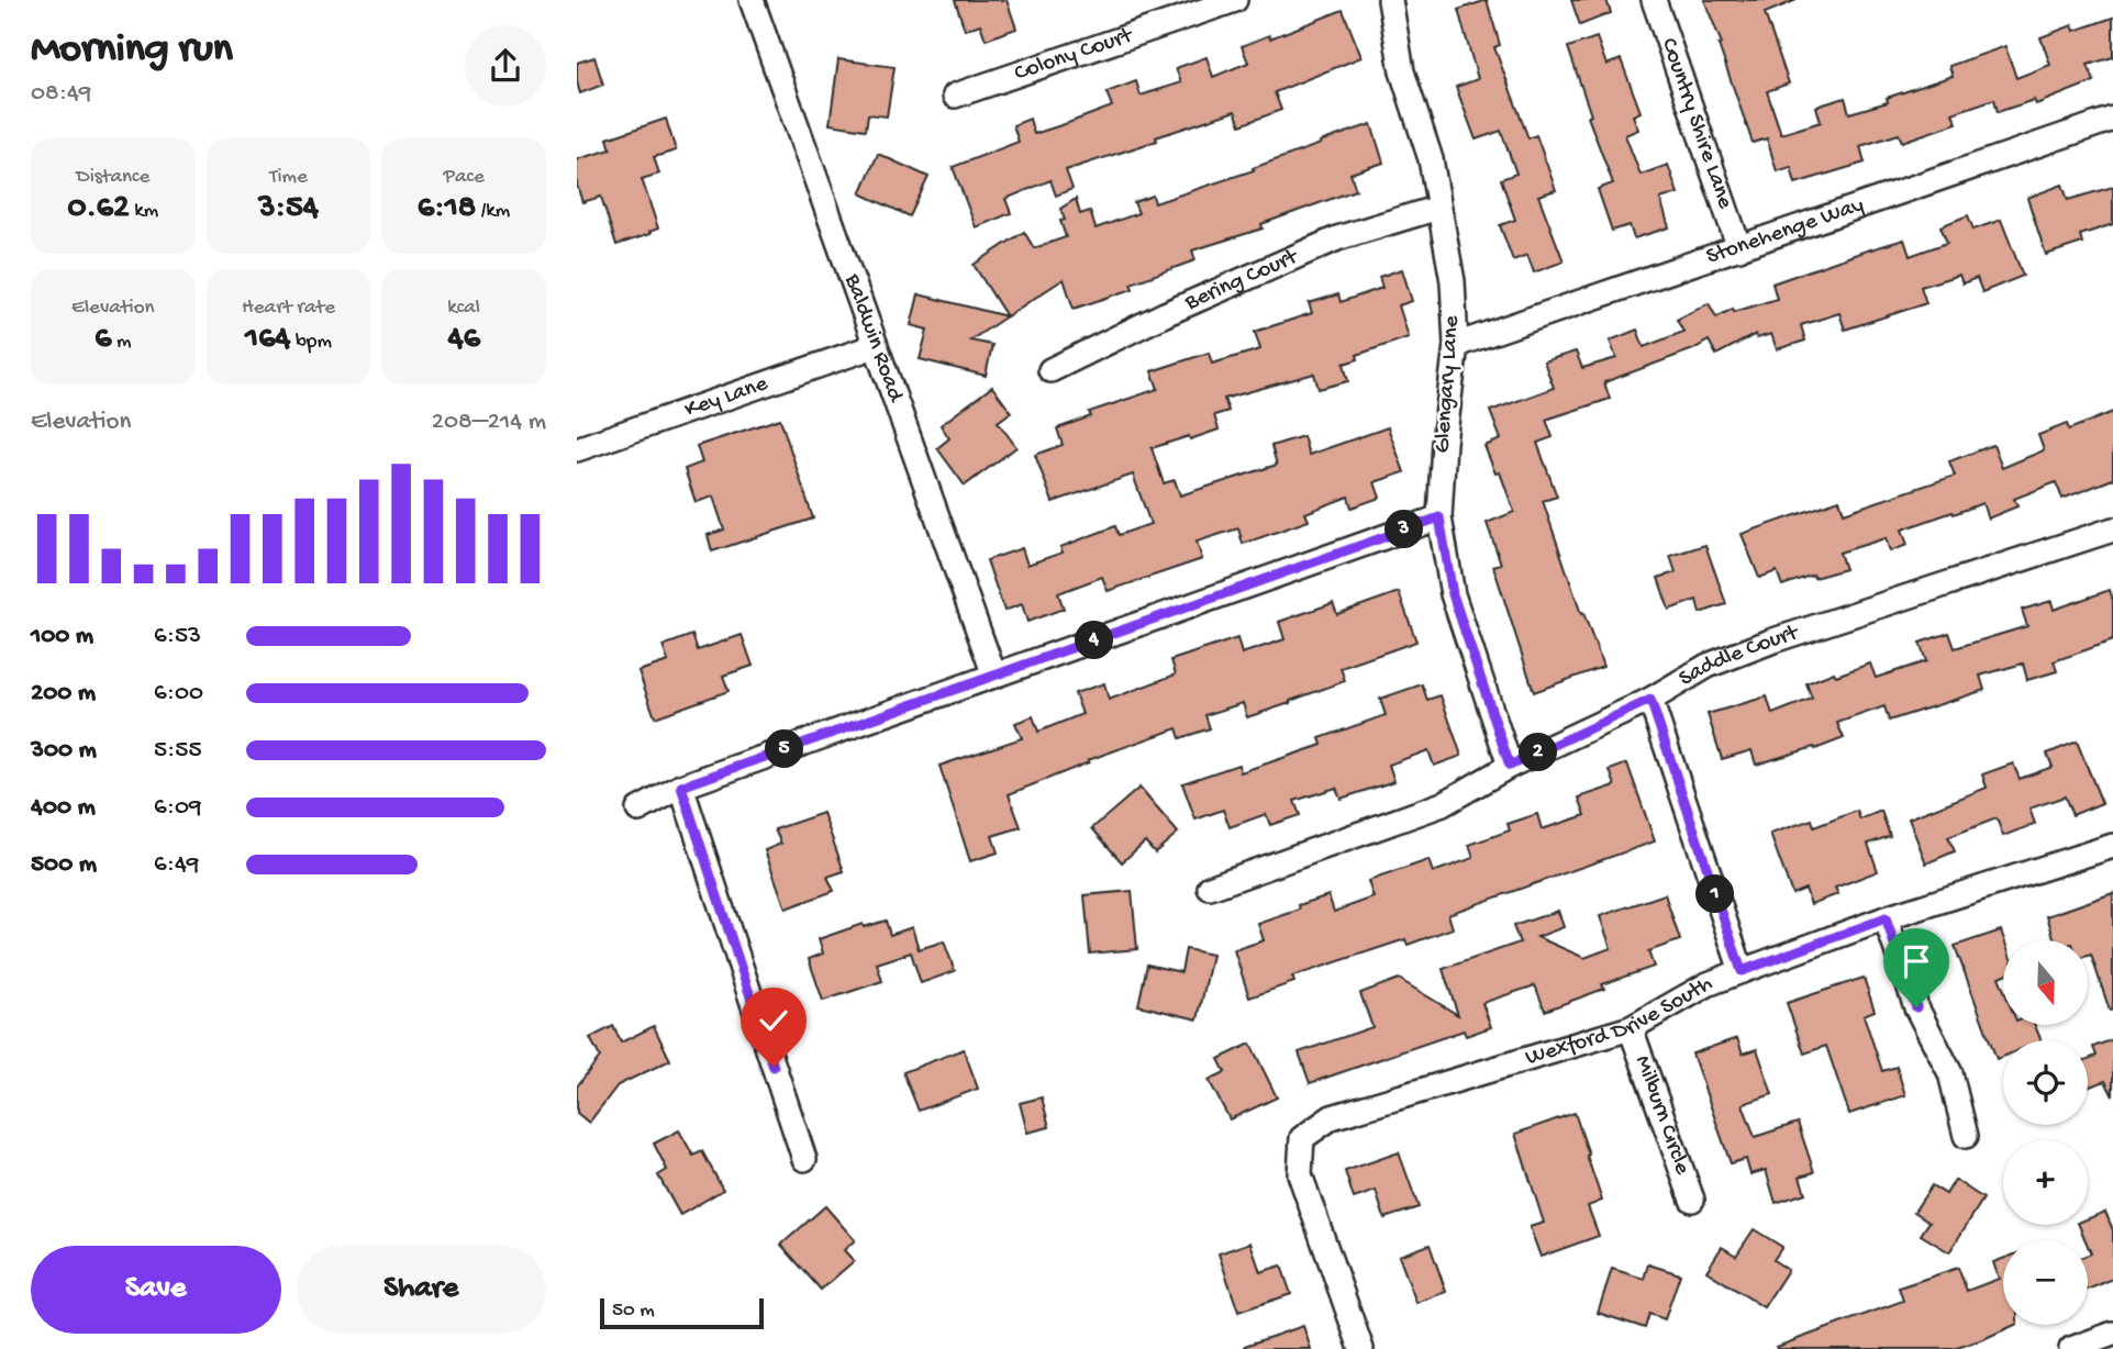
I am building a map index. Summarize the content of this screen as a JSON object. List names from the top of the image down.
{
  "streets": {
    "street": [
      "Colony Court",
      "Country Shire Lane",
      "Stonehenge Way",
      "Bering Court",
      "Baldwin Road",
      "Glengary Lane",
      "Key Lane",
      "Saddle Court",
      "Wexford Drive South",
      "Milburn Circle"
    ]
  },
  "crossings": [
    ["Country Shire Lane", "Stonehenge Way"],
    ["Stonehenge Way", "Glengary Lane"],
    ["Bering Court", "Glengary Lane"],
    ["Baldwin Road", "Key Lane"],
    ["Glengary Lane", "Saddle Court"],
    ["Wexford Drive South", "Milburn Circle"]
  ],
  "scale_bar": "50 m",
  "north": "bottom",
  "page": {
    "heading": ["Morning run", "08:49"],
    "stats": [
      ["Distance", "0.62 km"],
      ["Time", "3:54"],
      ["Pace", "6:18 /km"],
      ["Elevation", "6 m"],
      ["Heart rate", "164 bpm"],
      ["kcal", "46"]
    ],
    "chart": ["Elevation", "208–214 m"],
    "pins": [
      "3",
      "4",
      "5",
      "2",
      "1"
    ],
    "list": [
      {
        "name": "100 m",
        "note": "6:53"
      },
      {
        "name": "200 m",
        "note": "6:00"
      },
      {
        "name": "300 m",
        "note": "5:55"
      },
      {
        "name": "400 m",
        "note": "6:09"
      },
      {
        "name": "500 m",
        "note": "6:49"
      }
    ],
    "map_buttons": ["+", "−"],
    "buttons": ["Save", "Share"],
    "scale": "50 m"
  }
}
